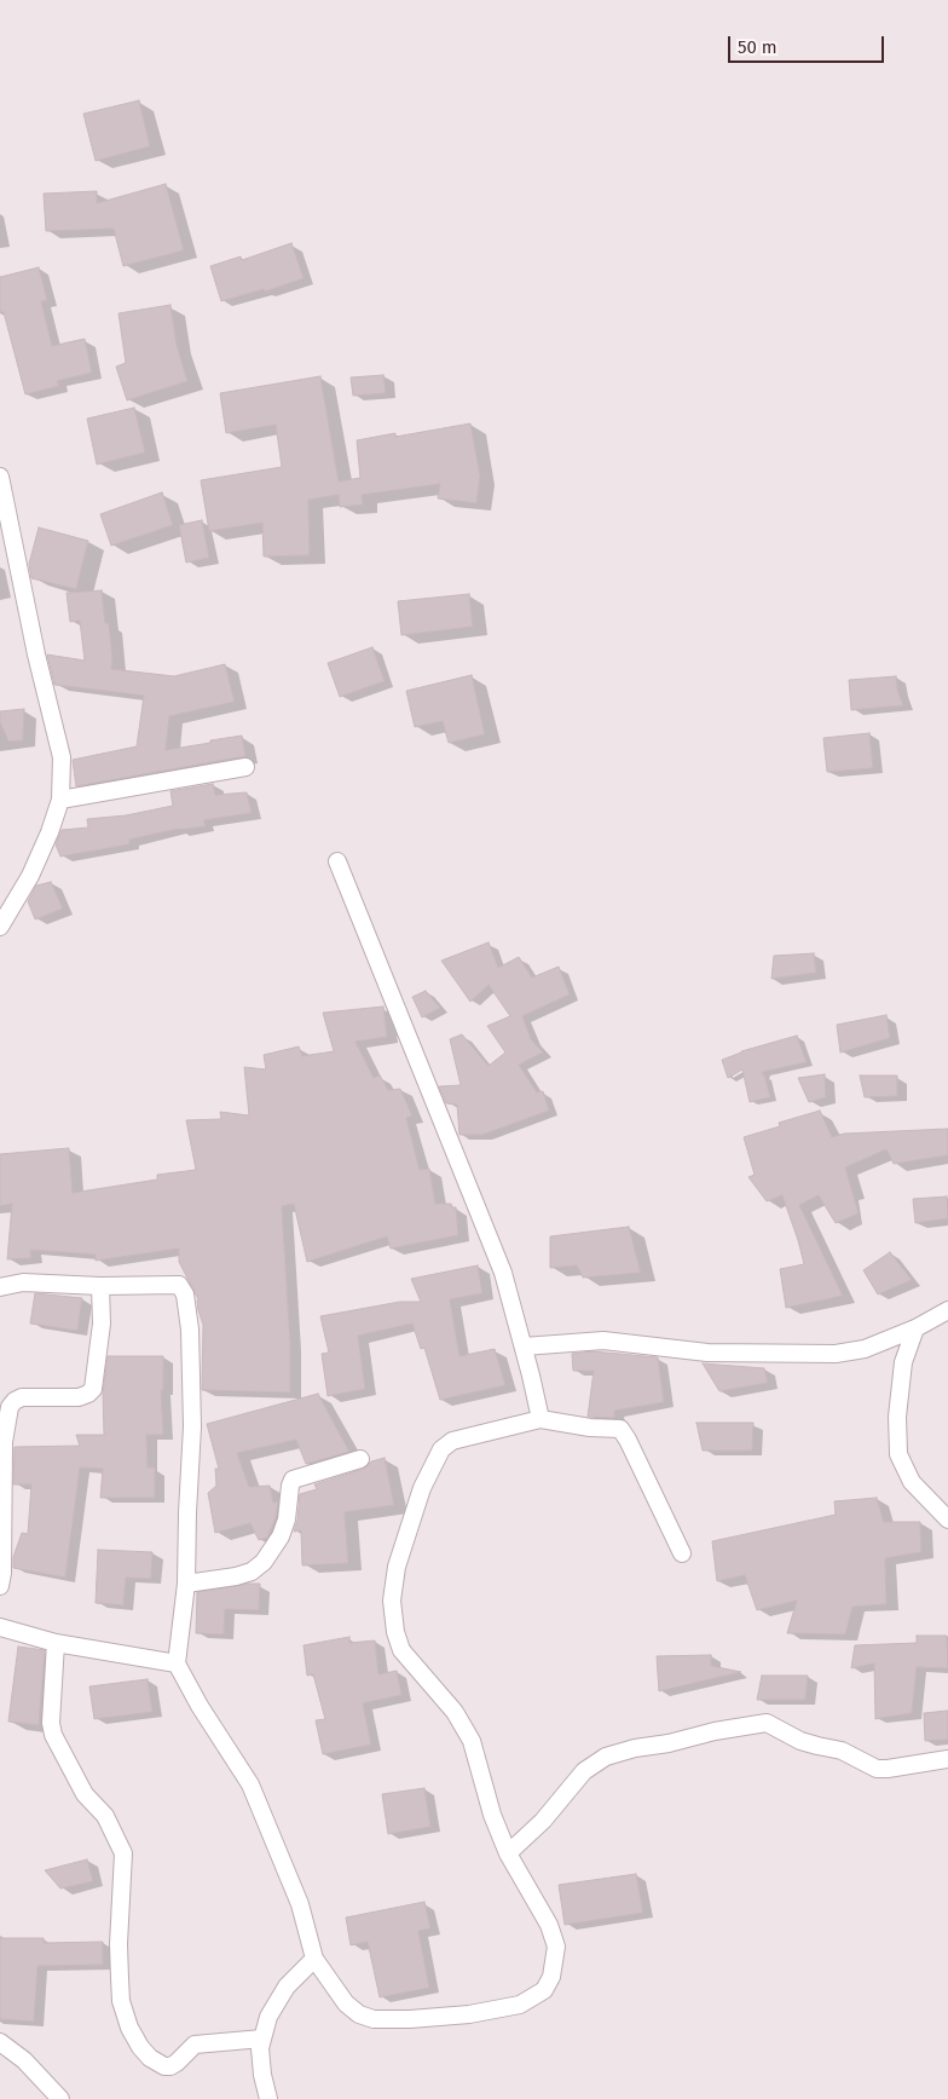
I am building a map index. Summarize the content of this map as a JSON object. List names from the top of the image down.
{
  "scale_bar": "50 m"
}
